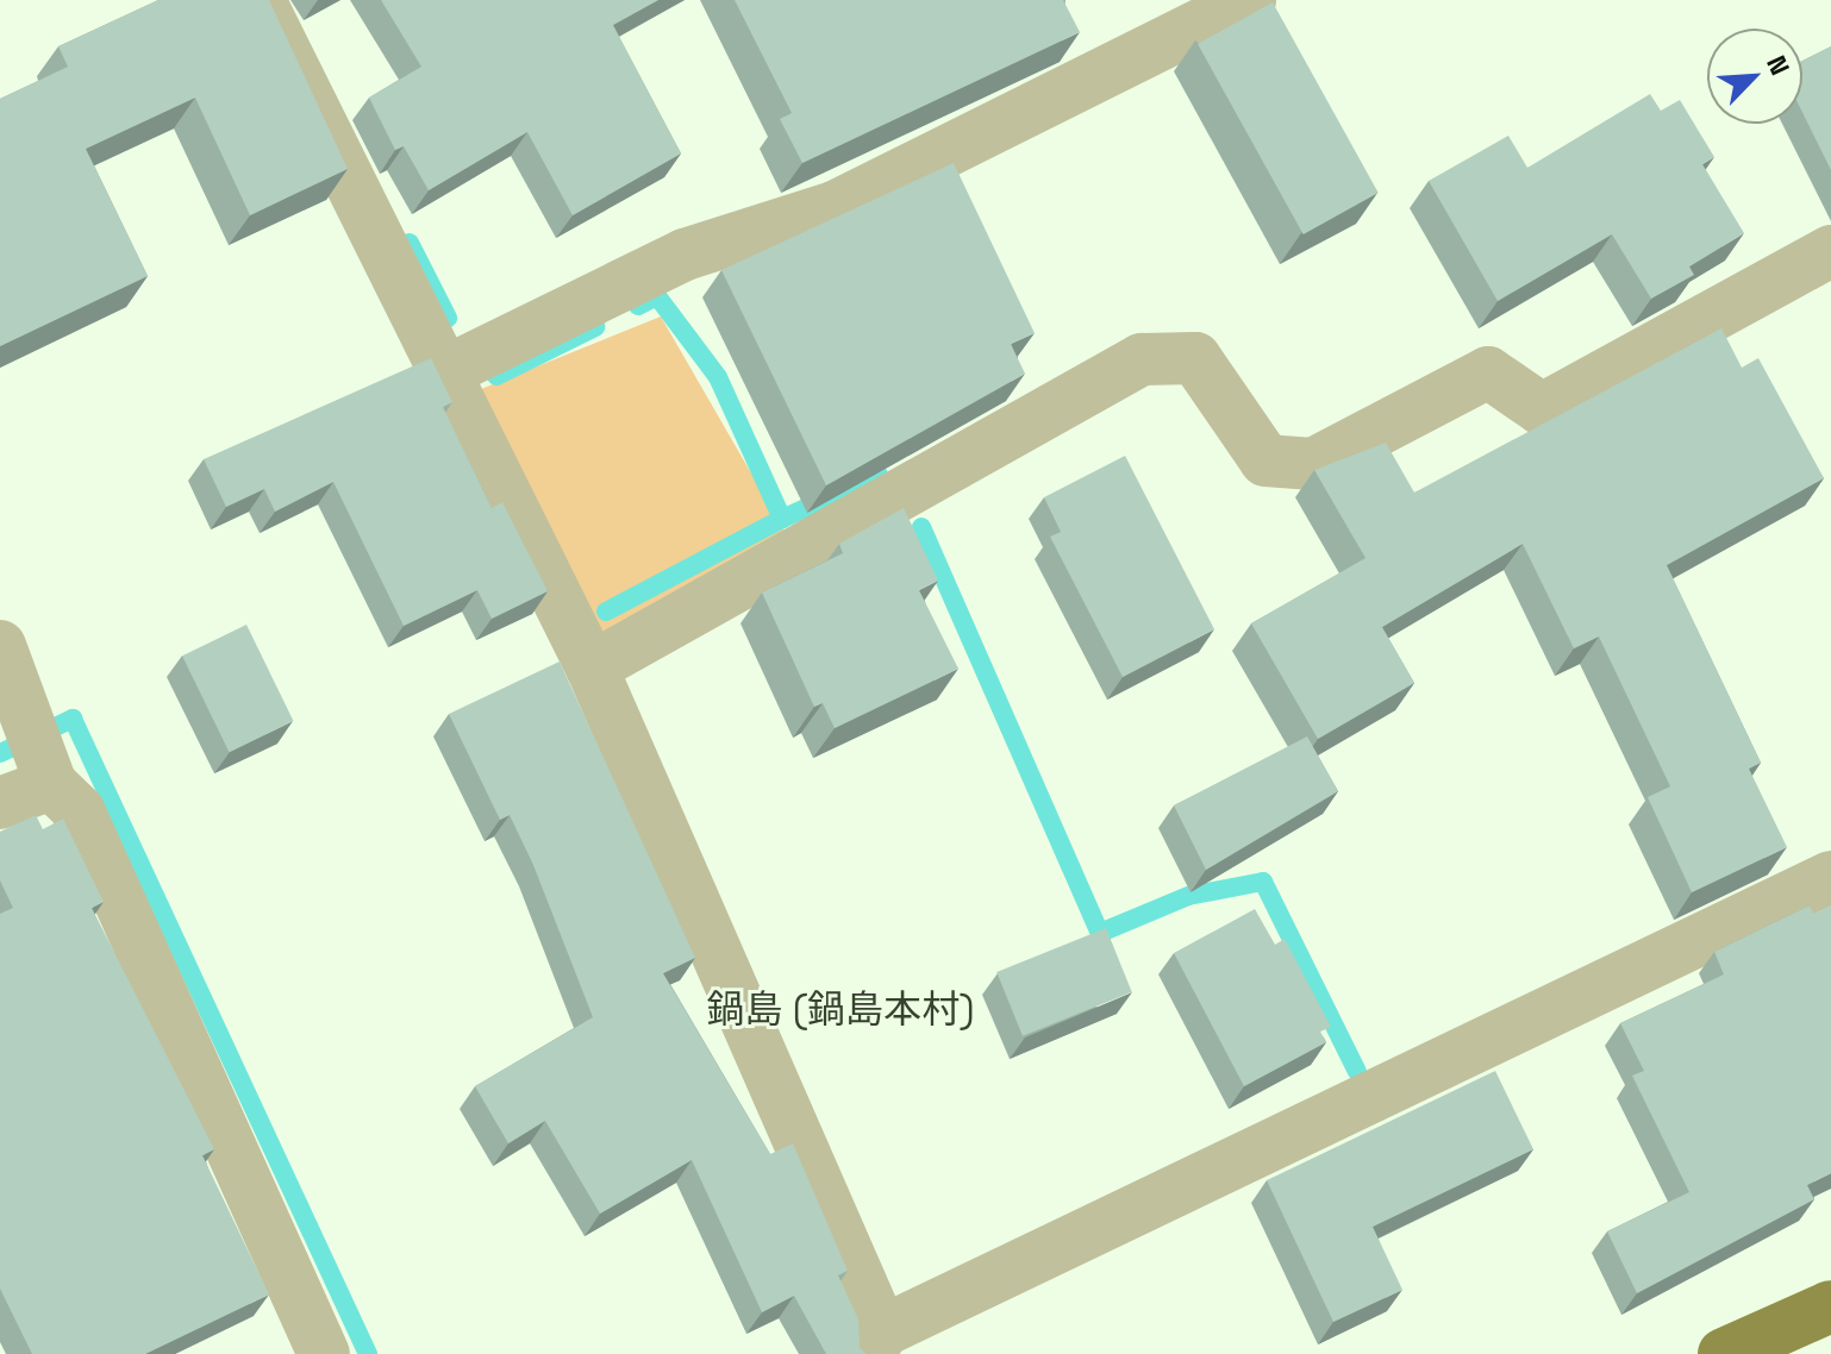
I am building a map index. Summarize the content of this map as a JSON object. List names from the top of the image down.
{
  "districts": ["鍋島 (鍋島本村)"],
  "north": "top right"
}
